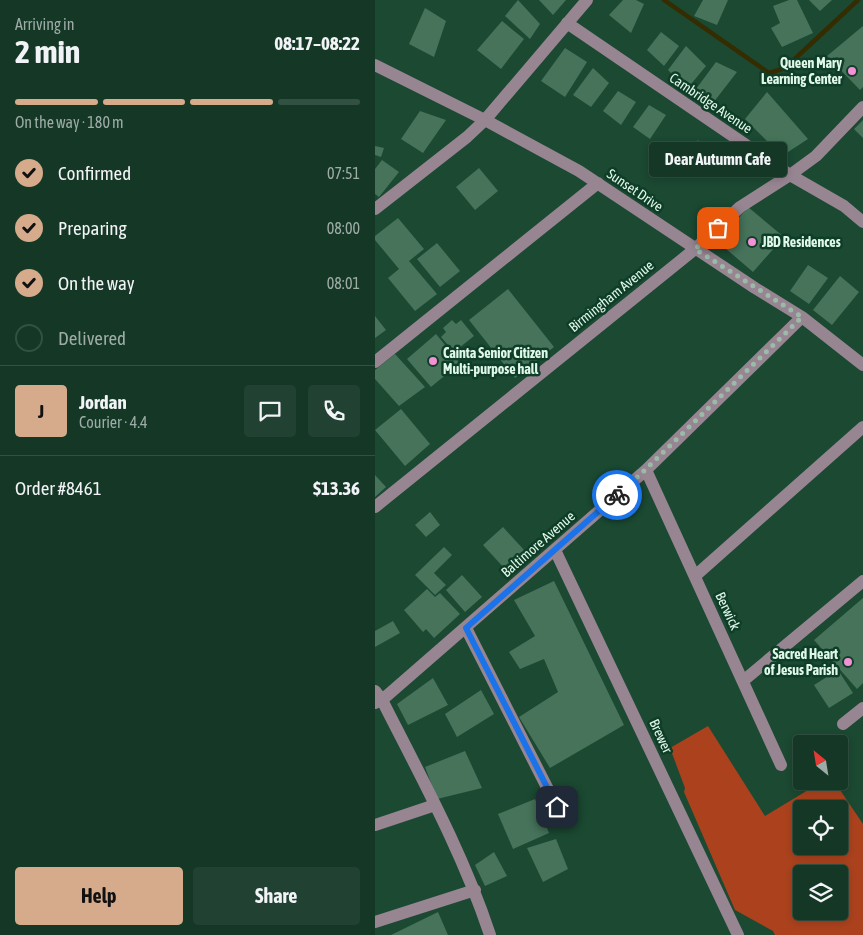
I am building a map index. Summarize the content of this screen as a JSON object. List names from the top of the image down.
{
  "streets": {
    "street": [
      "Cambridge Avenue",
      "Sunset Drive",
      "Birmingham Avenue",
      "Baltimore Avenue",
      "Berwick",
      "Brewer"
    ]
  },
  "crossings": [
    ["Cambridge Avenue", "Birmingham Avenue"],
    ["Sunset Drive", "Birmingham Avenue"],
    ["Sunset Drive", "Baltimore Avenue"],
    ["Baltimore Avenue", "Berwick"],
    ["Baltimore Avenue", "Brewer"]
  ],
  "places": [
    "Queen Mary Learning Center",
    "Dear Autumn Cafe",
    "JBD Residences",
    "Cainta Senior Citizen Multi-purpose hall",
    "Sacred Heart of Jesus Parish"
  ],
  "north": "top left",
  "page": {
    "heading": ["2 min", "Arriving in", "08:17–08:22"],
    "panel": [
      "Jordan",
      "Courier · 4.4",
      "Order #8461",
      "$13.36"
    ],
    "bar": "On the way · 180 m",
    "bubble": "Dear Autumn Cafe",
    "list": [
      ["Confirmed", "07:51"],
      ["Preparing", "08:00"],
      ["On the way", "08:01"],
      "Delivered"
    ],
    "round": "J",
    "buttons": ["Help", "Share"]
  }
}
